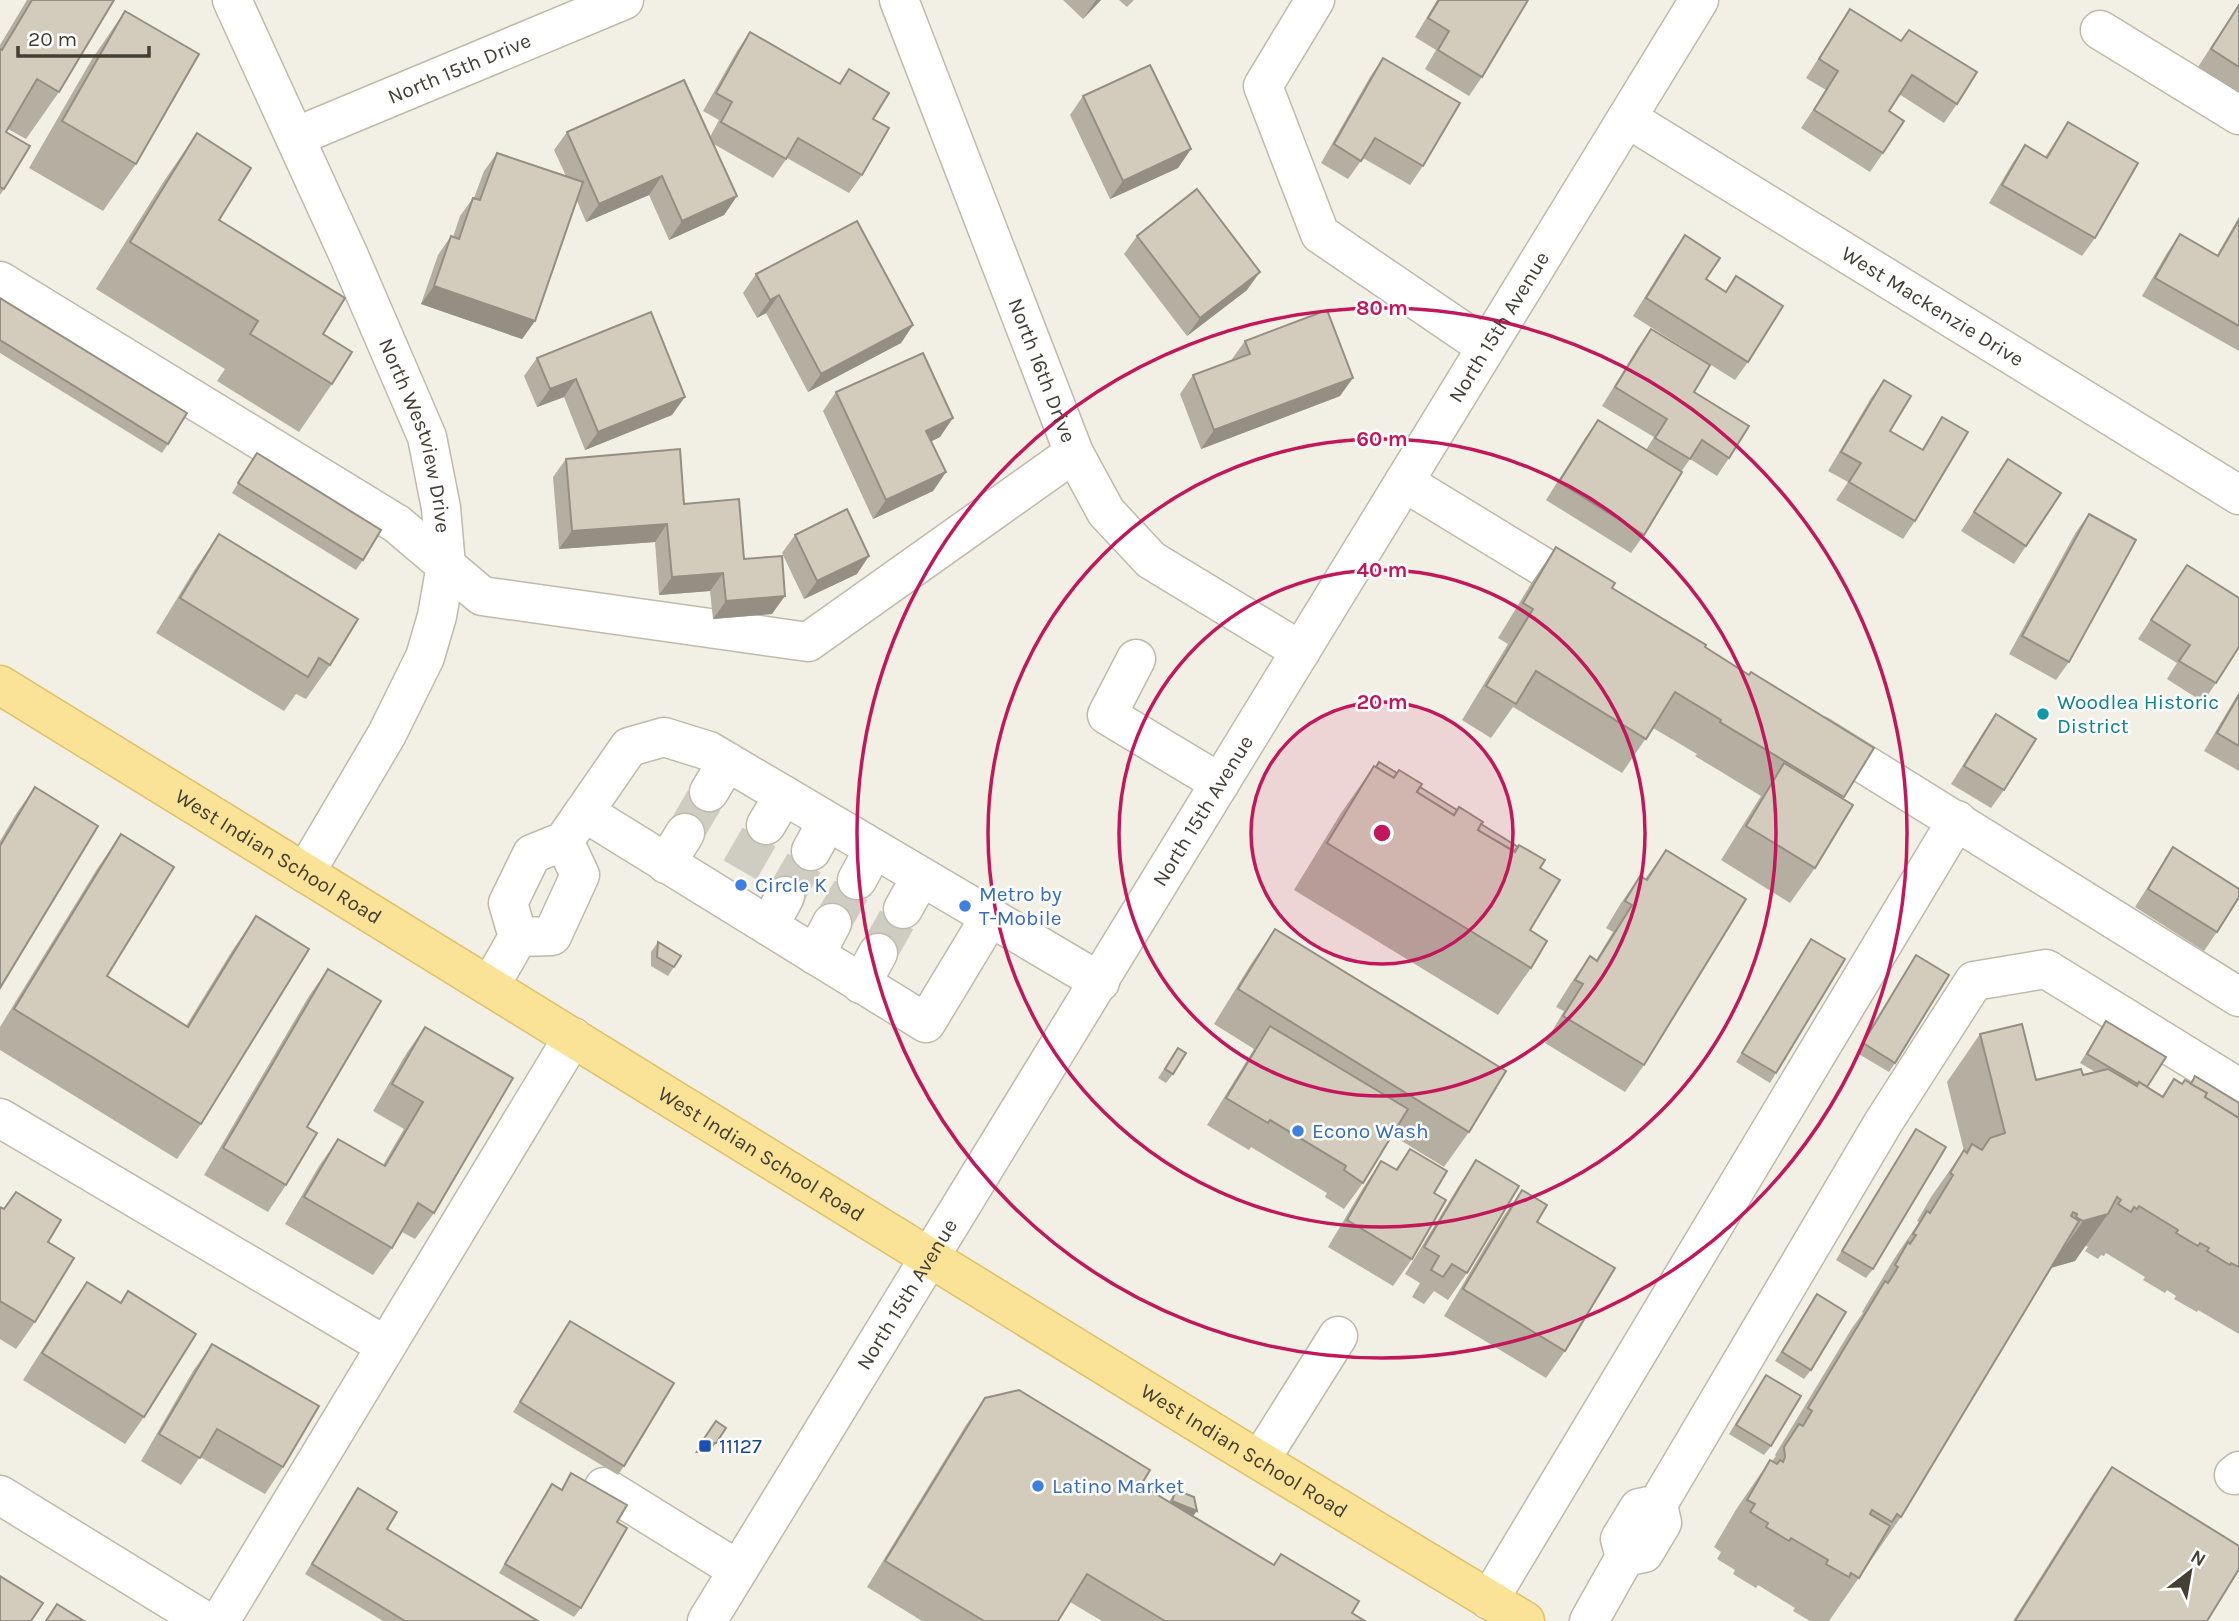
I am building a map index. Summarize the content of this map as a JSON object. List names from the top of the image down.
{
  "streets": {
    "main road": ["West Indian School Road"],
    "street": [
      "North 15th Drive",
      "West Mackenzie Drive",
      "North 15th Avenue",
      "North 16th Drive",
      "North Westview Drive"
    ]
  },
  "crossings": [
    ["North 15th Drive", "North Westview Drive"],
    ["West Mackenzie Drive", "North 15th Avenue"],
    ["North 15th Avenue", "North 16th Drive"],
    ["North 15th Avenue", "West Indian School Road"],
    ["North Westview Drive", "West Indian School Road"]
  ],
  "places": {
    "other": [
      "Woodlea Historic District",
      "Circle K",
      "Metro by T-Mobile",
      "Econo Wash",
      "Latino Market"
    ],
    "transit": ["11127"]
  },
  "scale_bar": "20 m",
  "north": "top right",
  "rings": [
    "80 m",
    "60 m",
    "40 m",
    "20 m"
  ]
}
